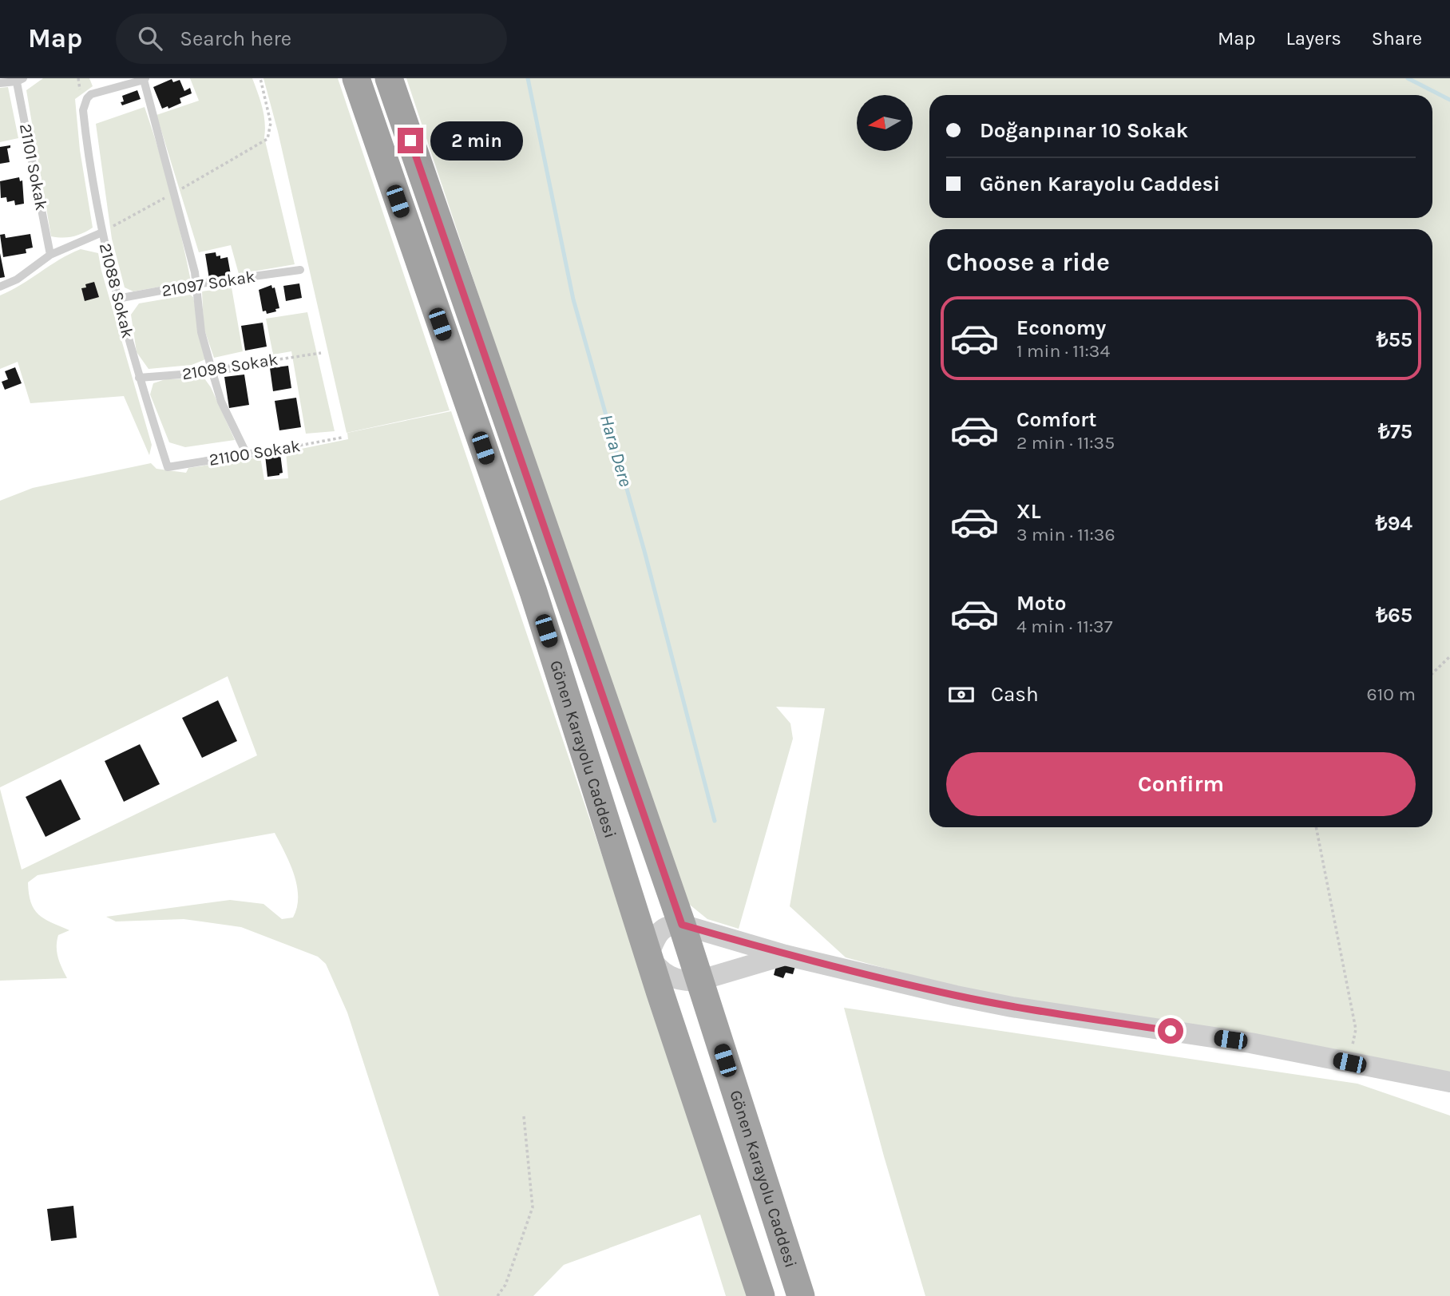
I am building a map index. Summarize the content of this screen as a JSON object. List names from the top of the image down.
{
  "streets": {
    "highway": ["Gönen Karayolu Caddesi"],
    "lane": [
      "21101 Sokak",
      "21097 Sokak",
      "21088 Sokak",
      "21098 Sokak",
      "21100 Sokak"
    ]
  },
  "crossings": [
    ["21097 Sokak", "21088 Sokak"],
    ["21088 Sokak", "21098 Sokak"],
    ["21088 Sokak", "21100 Sokak"]
  ],
  "water": ["Hara Dere"],
  "north": "left",
  "page": {
    "header": "Map",
    "search": "Search here",
    "nav": ["Map", "Layers", "Share"],
    "banner": ["Doğanpınar 10 Sokak", "Gönen Karayolu Caddesi"],
    "bubble": "2 min",
    "heading": "Choose a ride",
    "list": [
      {
        "name": "Economy",
        "note": "1 min · 11:34",
        "value": "₺55"
      },
      {
        "name": "Comfort",
        "note": "2 min · 11:35",
        "value": "₺75"
      },
      {
        "name": "XL",
        "note": "3 min · 11:36",
        "value": "₺94"
      },
      {
        "name": "Moto",
        "note": "4 min · 11:37",
        "value": "₺65"
      }
    ],
    "pay": ["Cash", "610 m"],
    "buttons": "Confirm"
  }
}
